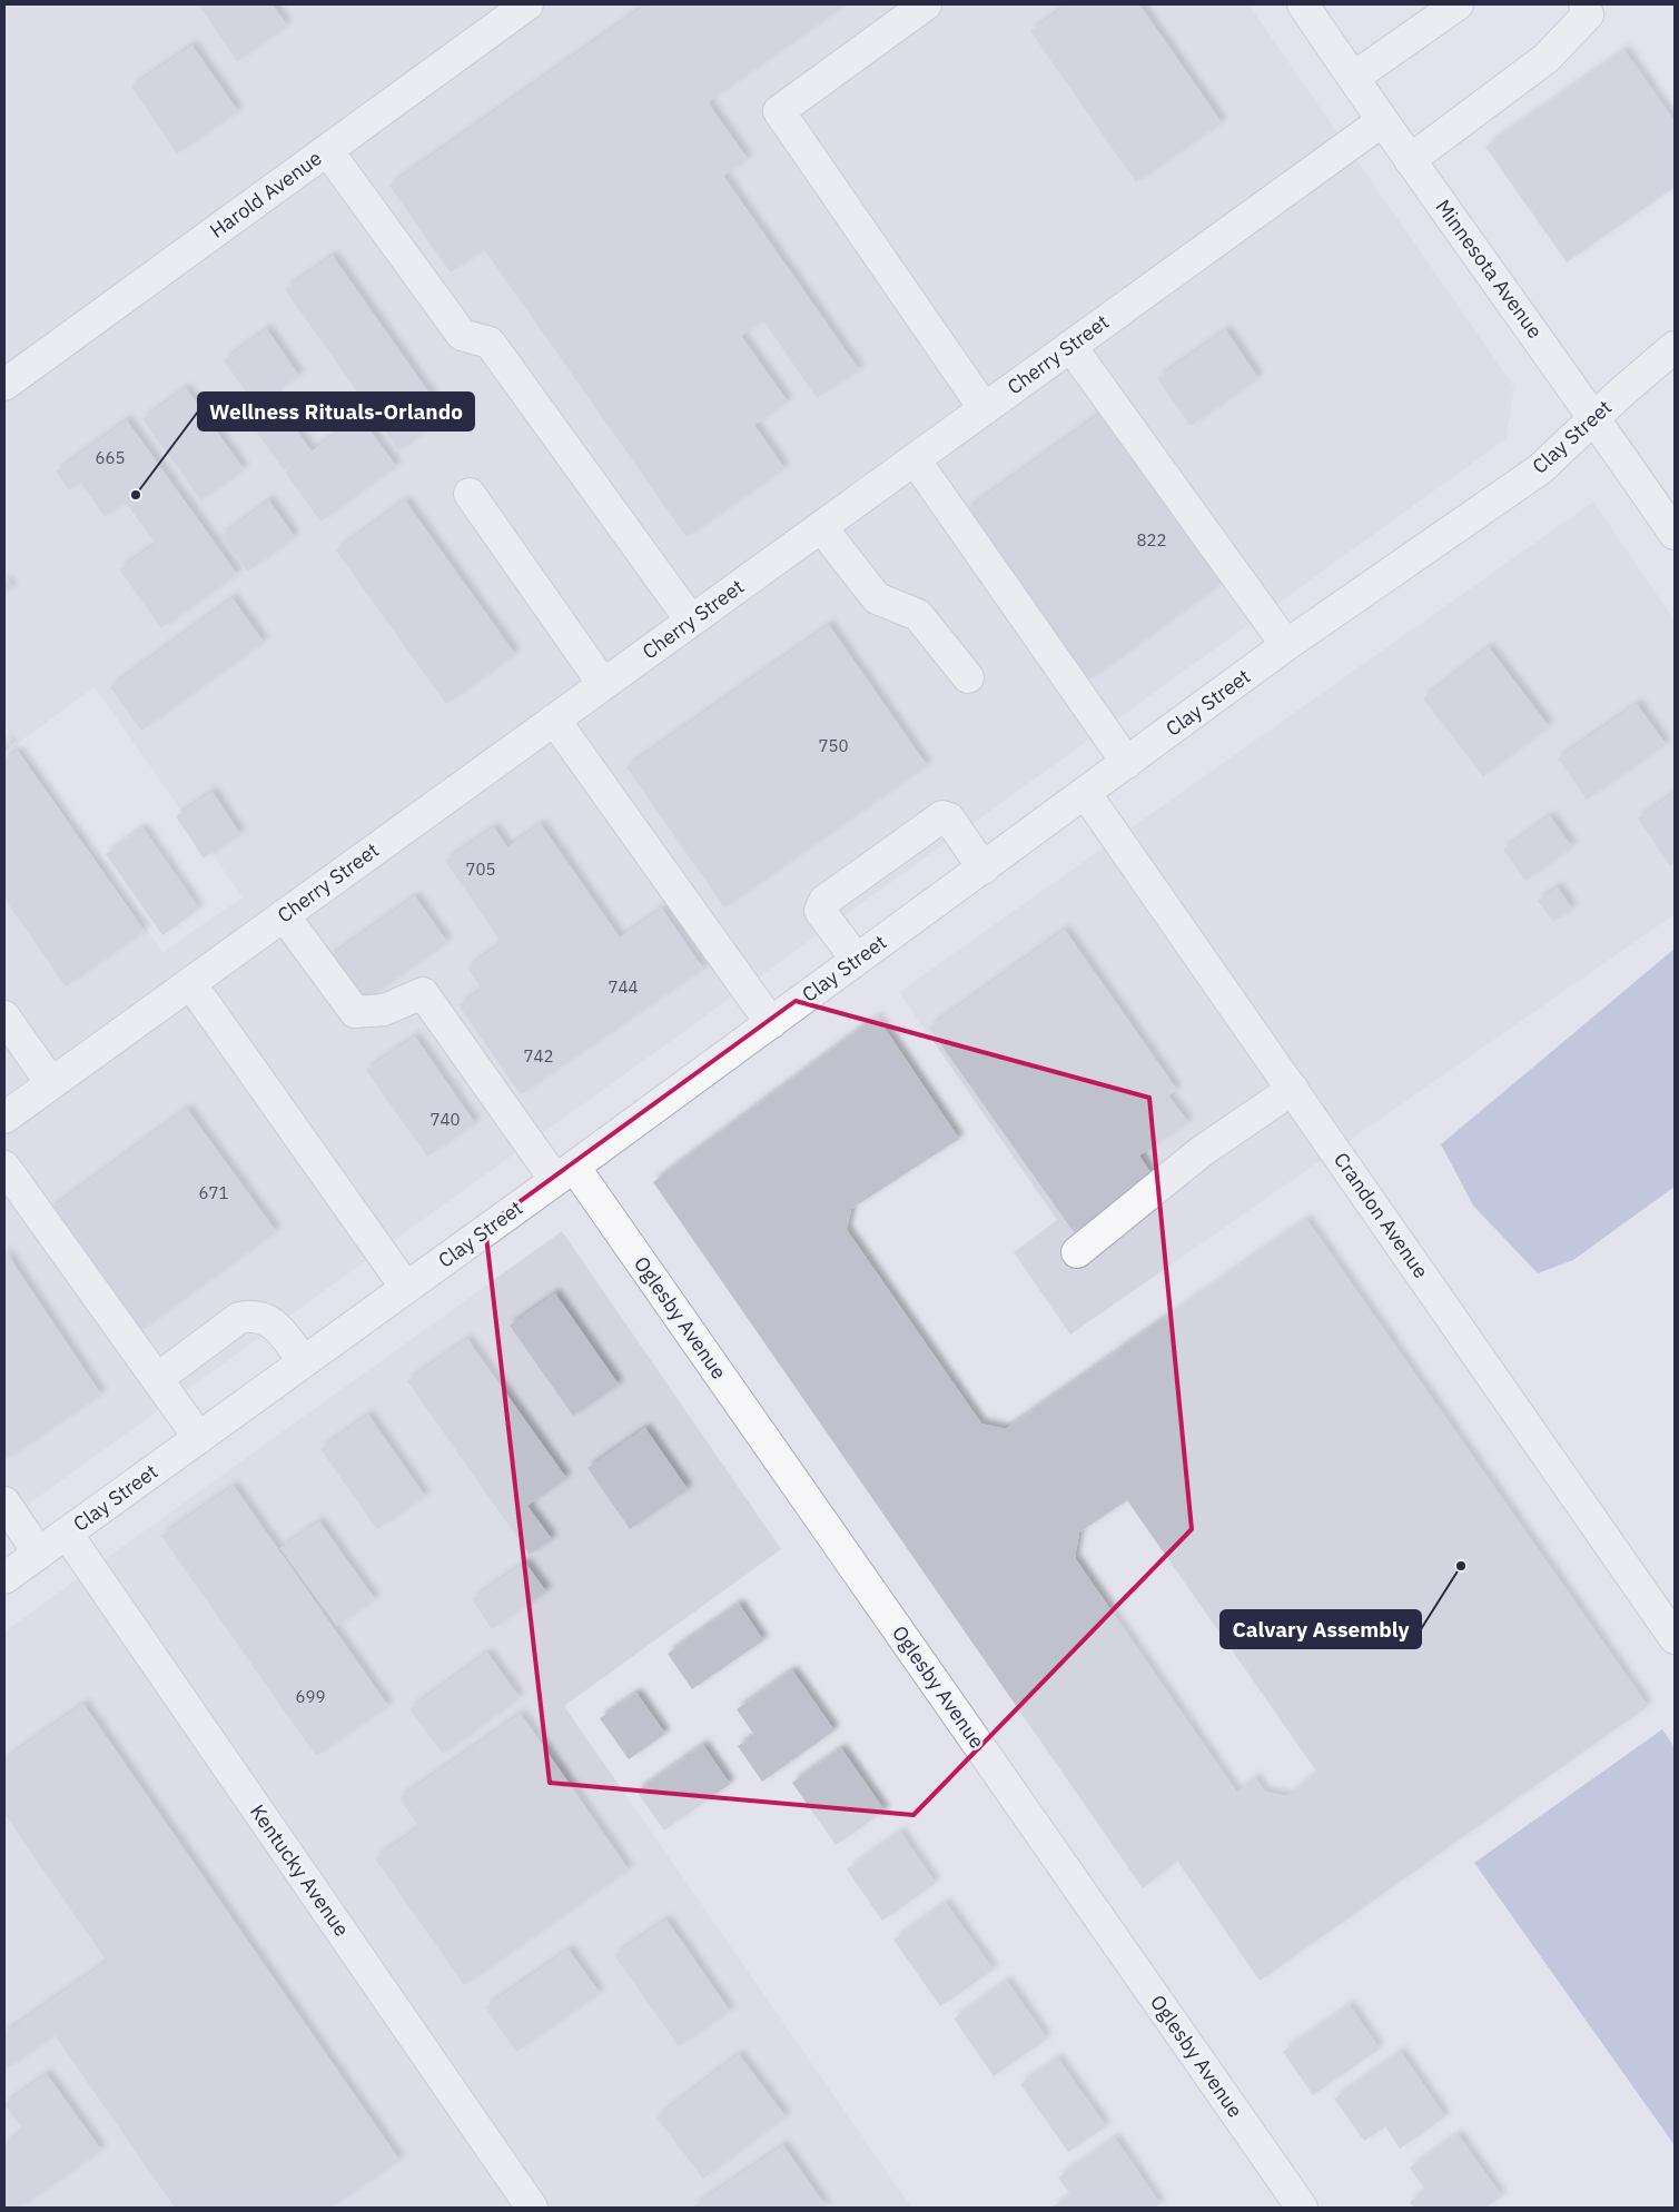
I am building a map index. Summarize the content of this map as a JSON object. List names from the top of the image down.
{
  "streets": {
    "street": [
      "Harold Avenue",
      "Minnesota Avenue",
      "Cherry Street",
      "Clay Street",
      "Crandon Avenue",
      "Oglesby Avenue",
      "Kentucky Avenue"
    ]
  },
  "crossings": [
    ["Minnesota Avenue", "Cherry Street"],
    ["Minnesota Avenue", "Clay Street"],
    ["Cherry Street", "Oglesby Avenue"],
    ["Clay Street", "Crandon Avenue"],
    ["Clay Street", "Oglesby Avenue"],
    ["Clay Street", "Kentucky Avenue"]
  ],
  "places": ["Wellness Rituals-Orlando", "Calvary Assembly"],
  "house_numbers": [
    "665",
    "822",
    "750",
    "705",
    "744",
    "742",
    "740",
    "671",
    "699"
  ]
}
